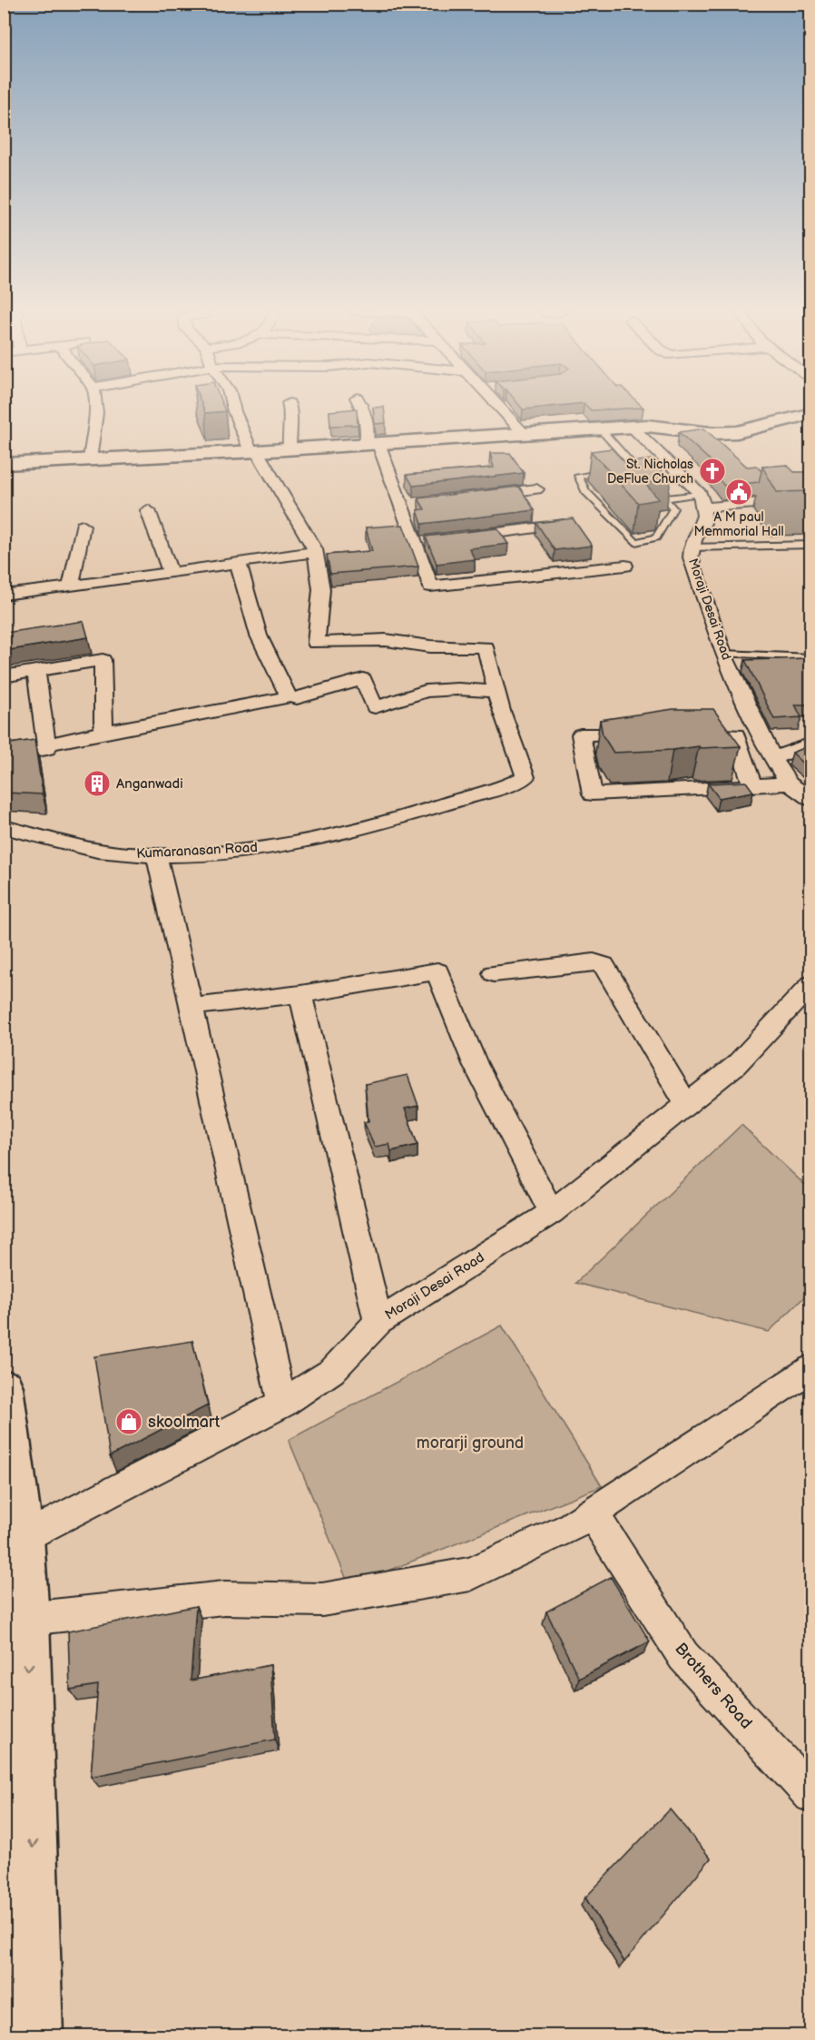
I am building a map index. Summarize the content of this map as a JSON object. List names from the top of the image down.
{
  "streets": {
    "street": ["Moraji Desai Road", "Kumaranasan Road", "Brothers Road"]
  },
  "parks": ["morarji ground"],
  "places": {
    "church": ["St. Nicholas DeFlue Church"],
    "public building": ["A M paul Memmorial Hall"],
    "building": ["Anganwadi"],
    "shop": ["skoolmart"]
  }
}
